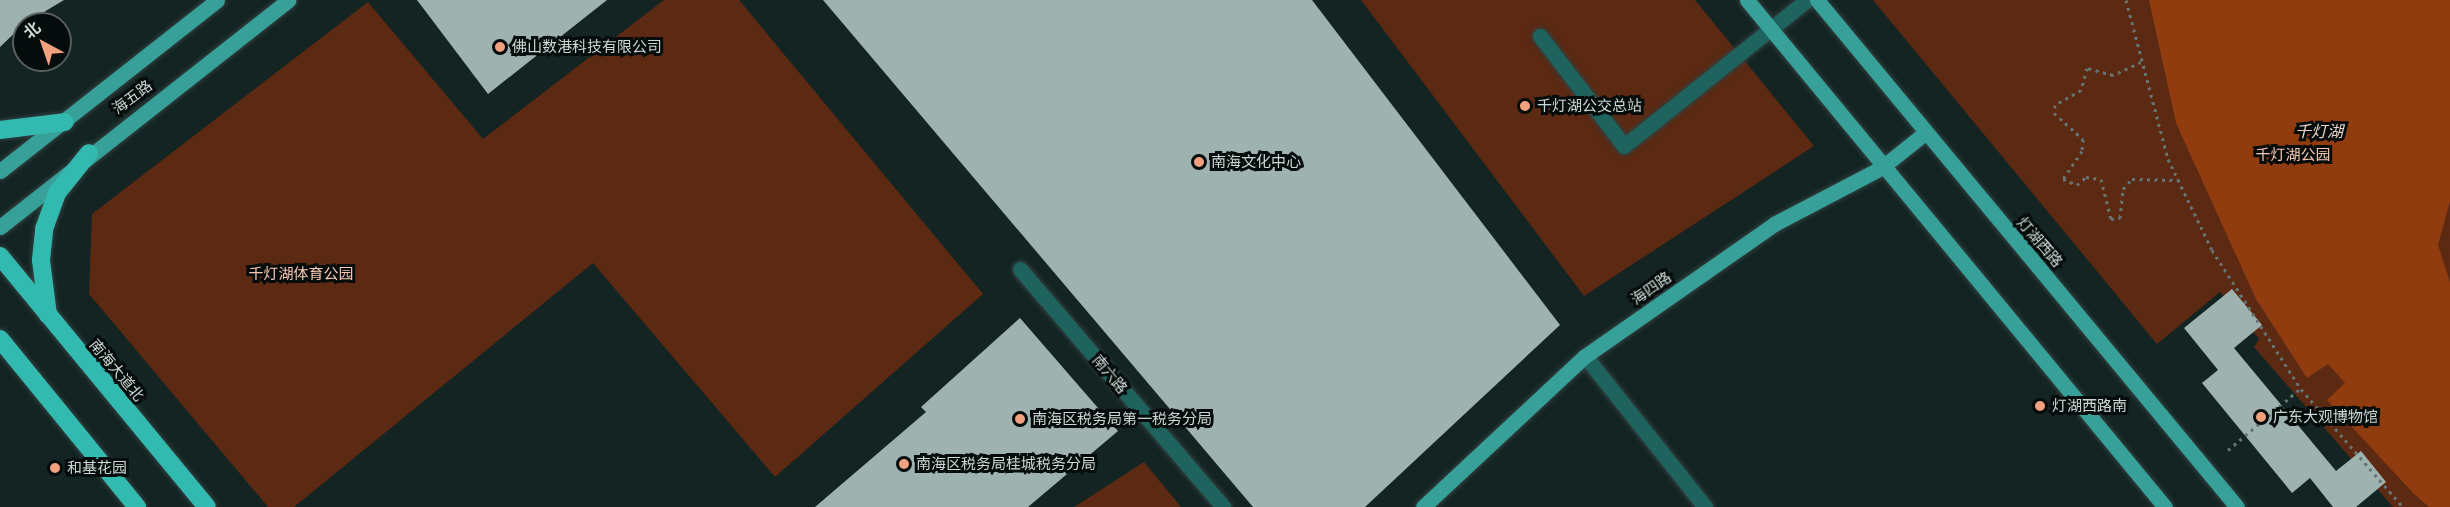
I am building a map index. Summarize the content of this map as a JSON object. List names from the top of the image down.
{
  "streets": {
    "highway": ["南海大道北"],
    "main road": ["海五路", "灯湖西路", "海四路"],
    "street": ["南六路"]
  },
  "crossings": [
    ["灯湖西路", "海四路"]
  ],
  "water": ["千灯湖"],
  "parks": ["千灯湖公园", "千灯湖体育公园"],
  "places": [
    "佛山数港科技有限公司",
    "千灯湖公交总站",
    "南海文化中心",
    "灯湖西路南",
    "广东大观博物馆",
    "南海区税务局第一税务分局",
    "南海区税务局桂城税务分局",
    "和基花园"
  ],
  "north": "top left"
}
